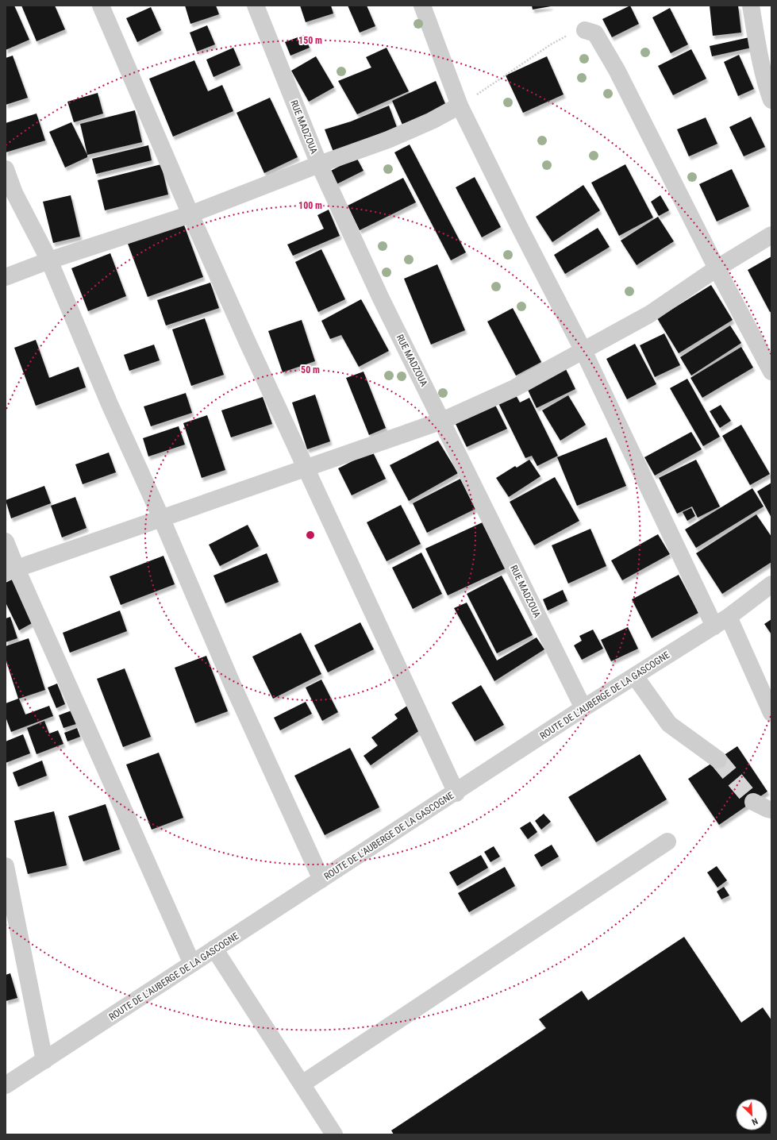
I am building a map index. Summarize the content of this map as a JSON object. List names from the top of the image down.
{
  "streets": {
    "street": ["RUE MADZOUA", "ROUTE DE L'AUBERGE DE LA GASCOGNE"]
  },
  "crossings": [
    ["RUE MADZOUA", "ROUTE DE L'AUBERGE DE LA GASCOGNE"]
  ],
  "north": "bottom right",
  "rings": ["150 m", "100 m", "50 m"]
}
